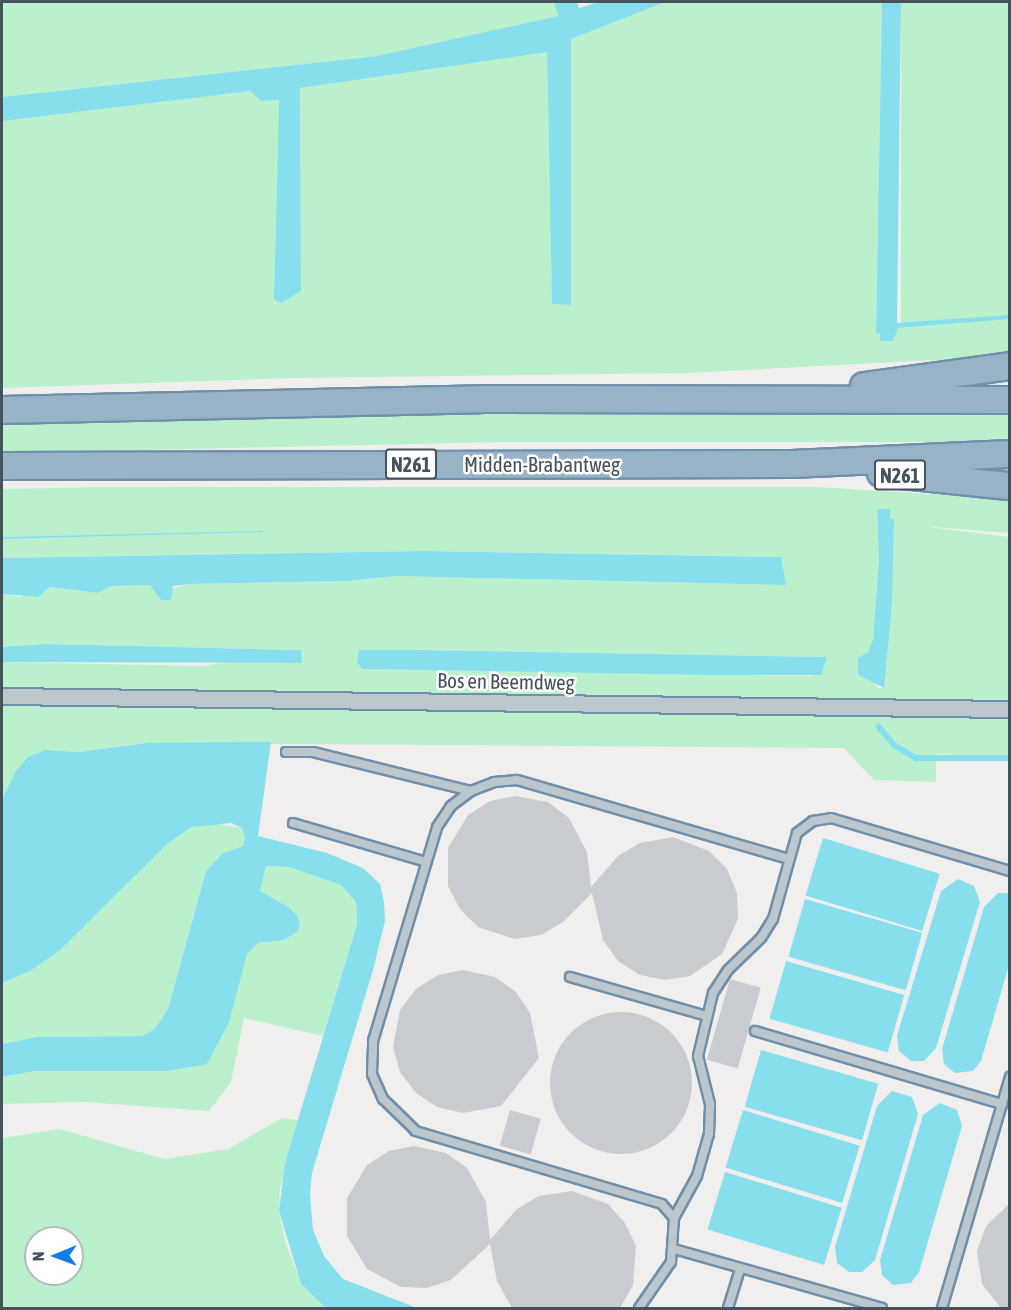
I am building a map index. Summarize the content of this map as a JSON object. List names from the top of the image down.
{
  "streets": {
    "highway": ["N261", "Midden-Brabantweg"],
    "street": ["Bos en Beemdweg"]
  },
  "crossings": [
    ["N261", "Midden-Brabantweg"]
  ],
  "north": "left"
}
